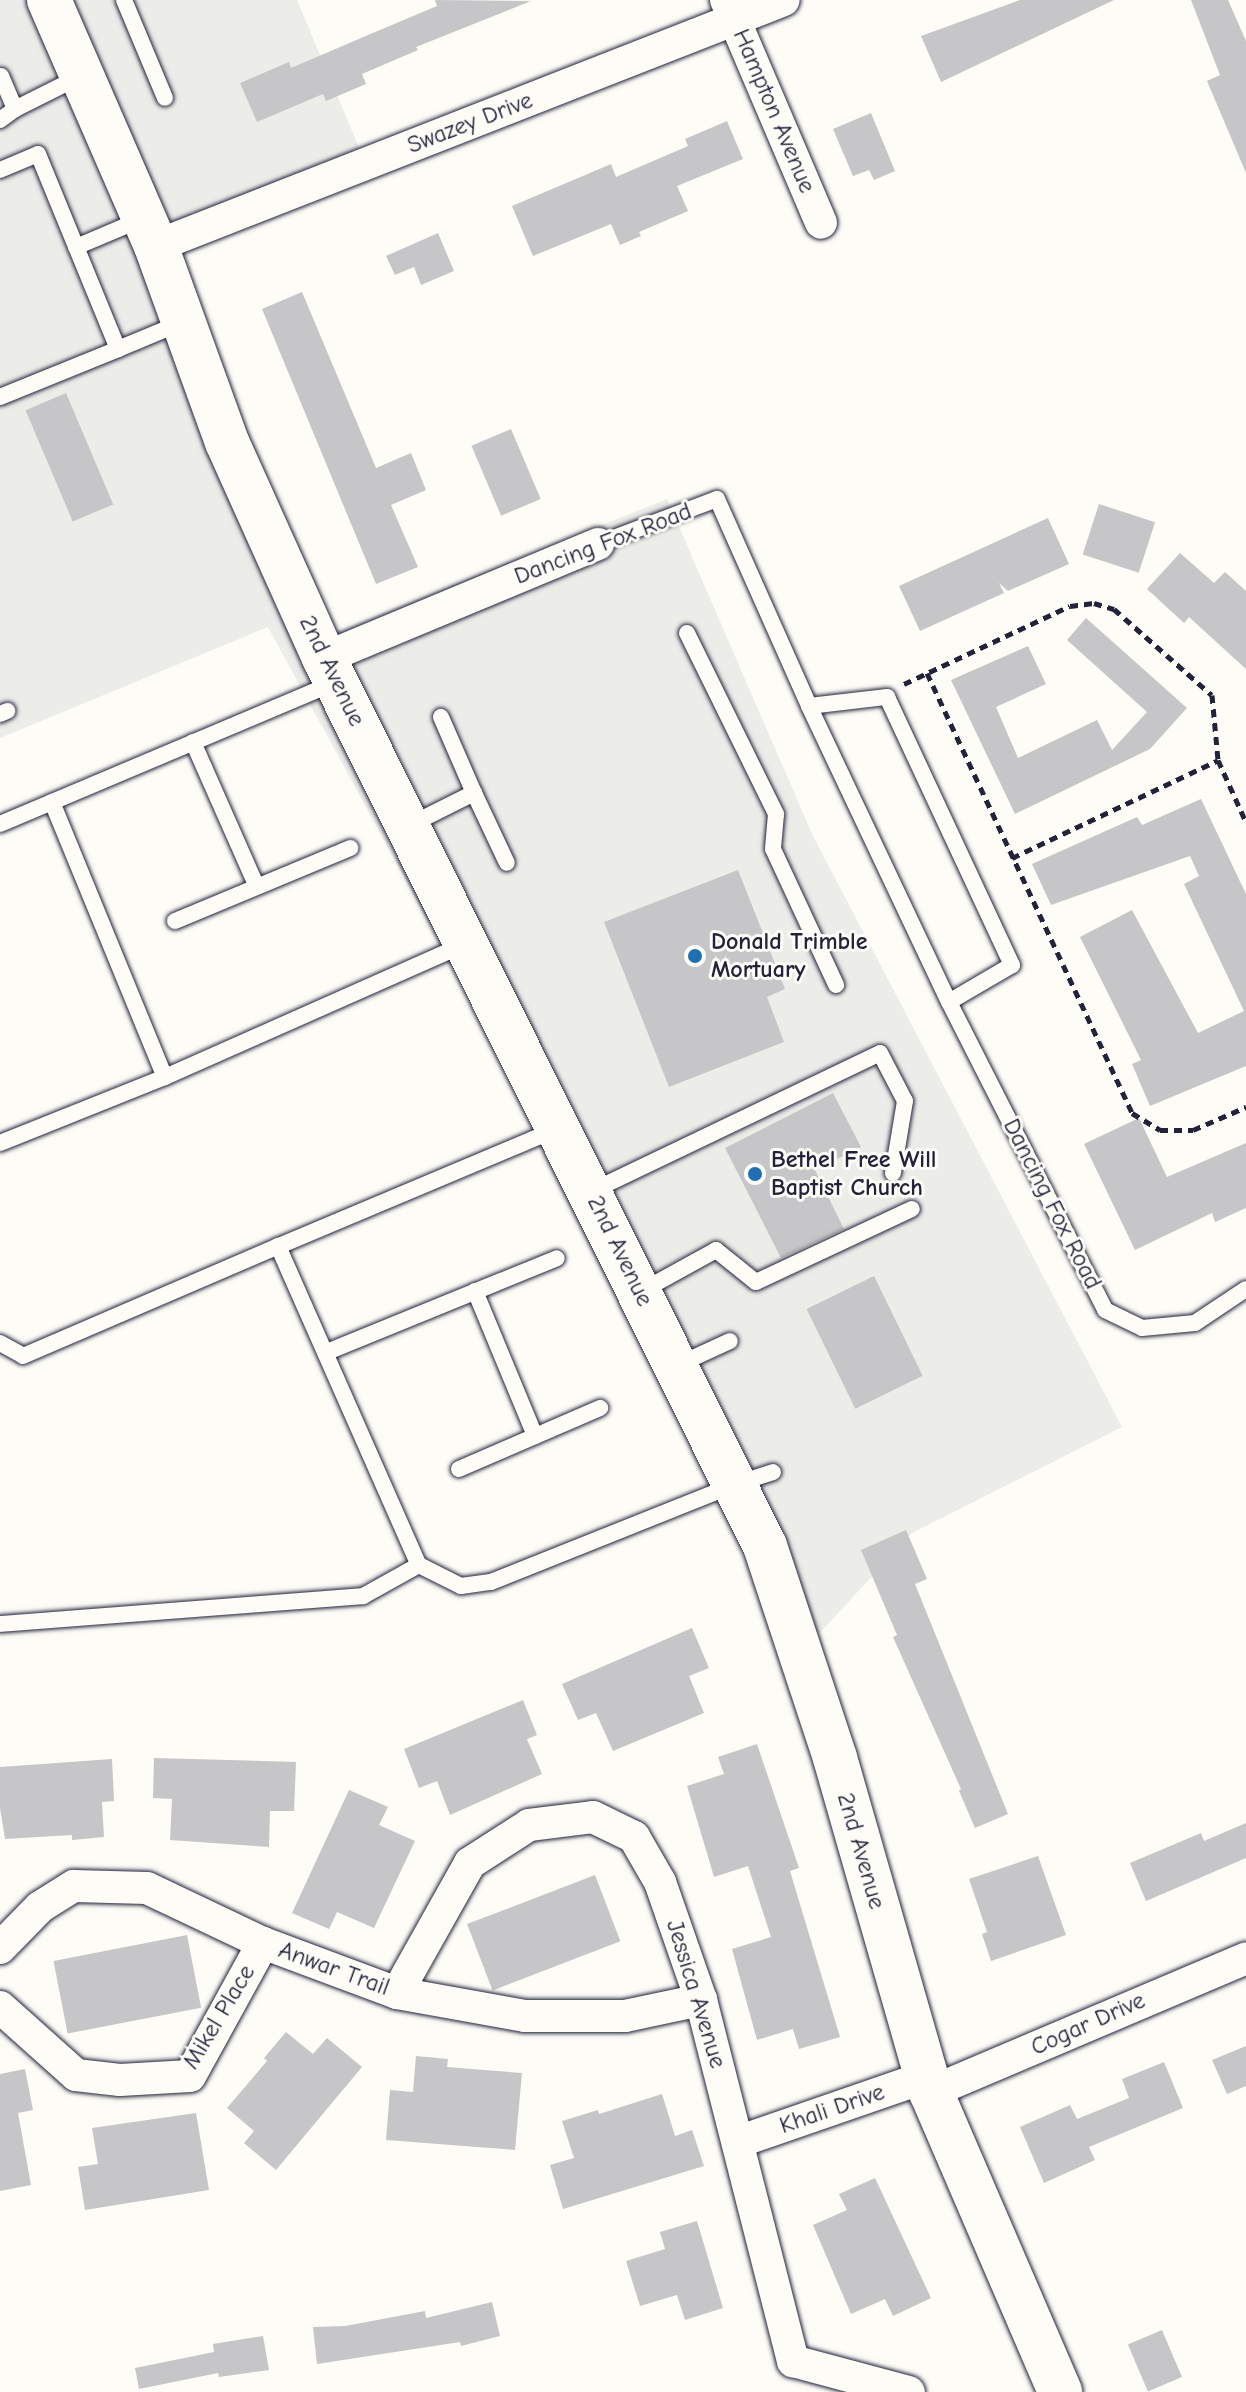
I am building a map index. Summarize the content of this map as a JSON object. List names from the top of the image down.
{
  "streets": {
    "street": [
      "Hampton Avenue",
      "Swazey Drive",
      "Dancing Fox Road",
      "2nd Avenue",
      "Anwar Trail",
      "Jessica Avenue",
      "Mikel Place",
      "Cogar Drive",
      "Khali Drive"
    ]
  },
  "crossings": [
    ["Hampton Avenue", "Swazey Drive"],
    ["Swazey Drive", "2nd Avenue"],
    ["Dancing Fox Road", "2nd Avenue"],
    ["2nd Avenue", "Cogar Drive"],
    ["2nd Avenue", "Khali Drive"],
    ["Anwar Trail", "Jessica Avenue"],
    ["Anwar Trail", "Mikel Place"],
    ["Jessica Avenue", "Khali Drive"],
    ["Cogar Drive", "Khali Drive"]
  ],
  "places": ["Donald Trimble Mortuary", "Bethel Free Will Baptist Church"]
}
